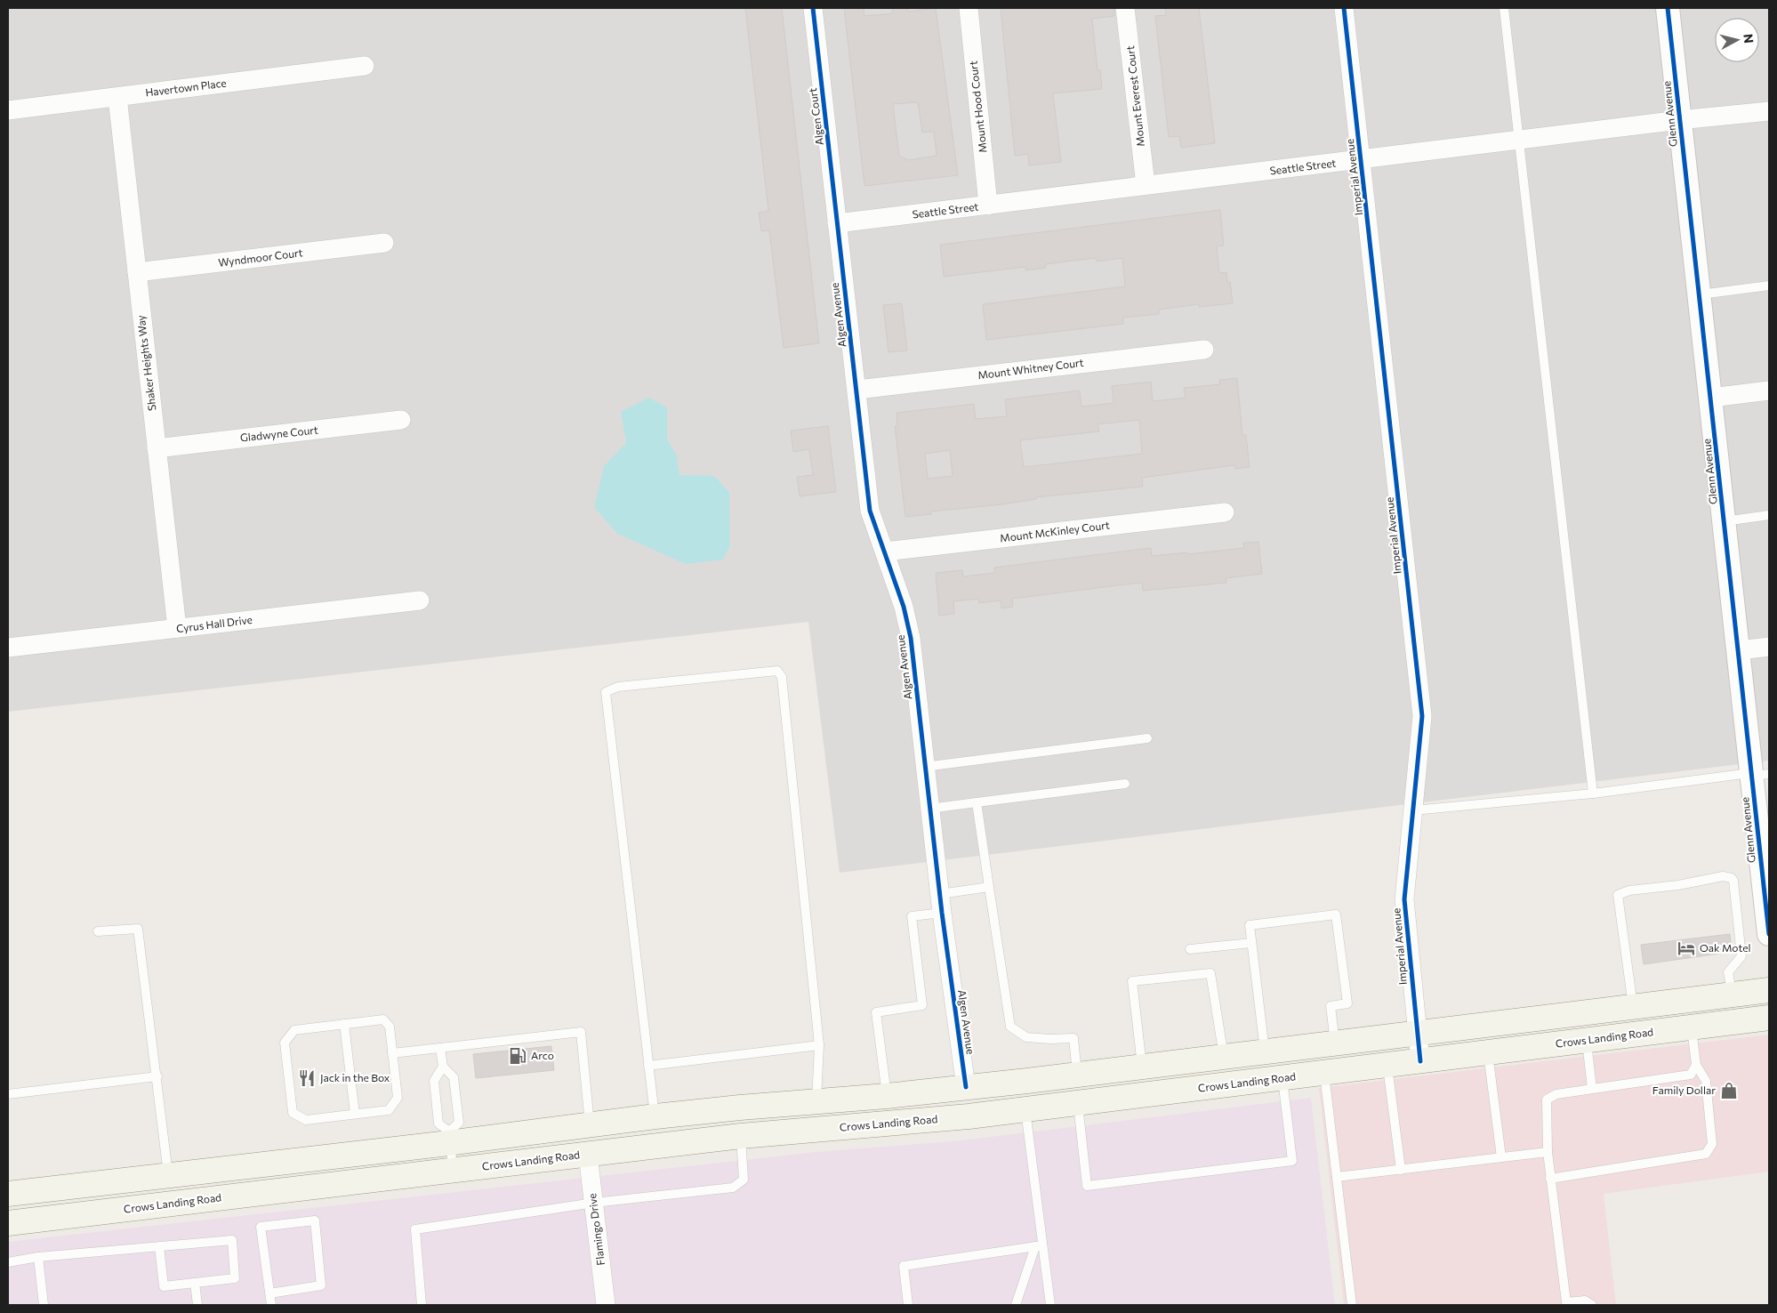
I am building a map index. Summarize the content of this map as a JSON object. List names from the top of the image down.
{
  "streets": {
    "main road": ["Crows Landing Road"],
    "street": [
      "Havertown Place",
      "Mount Everest Court",
      "Mount Hood Court",
      "Glenn Avenue",
      "Algen Court",
      "Seattle Street",
      "Imperial Avenue",
      "Wyndmoor Court",
      "Algen Avenue",
      "Shaker Heights Way",
      "Mount Whitney Court",
      "Gladwyne Court",
      "Mount McKinley Court",
      "Cyrus Hall Drive",
      "Flamingo Drive"
    ]
  },
  "crossings": [
    ["Havertown Place", "Shaker Heights Way"],
    ["Mount Everest Court", "Seattle Street"],
    ["Mount Hood Court", "Seattle Street"],
    ["Glenn Avenue", "Seattle Street"],
    ["Algen Court", "Seattle Street"],
    ["Algen Court", "Algen Avenue"],
    ["Seattle Street", "Imperial Avenue"],
    ["Seattle Street", "Algen Avenue"],
    ["Imperial Avenue", "Crows Landing Road"],
    ["Wyndmoor Court", "Shaker Heights Way"],
    ["Algen Avenue", "Mount Whitney Court"],
    ["Algen Avenue", "Mount McKinley Court"],
    ["Shaker Heights Way", "Gladwyne Court"],
    ["Shaker Heights Way", "Cyrus Hall Drive"],
    ["Crows Landing Road", "Flamingo Drive"]
  ],
  "places": {
    "hotel": ["Oak Motel"],
    "fuel station": ["Arco"],
    "restaurant": ["Jack in the Box"],
    "shop": ["Family Dollar"]
  },
  "north": "right"
}
